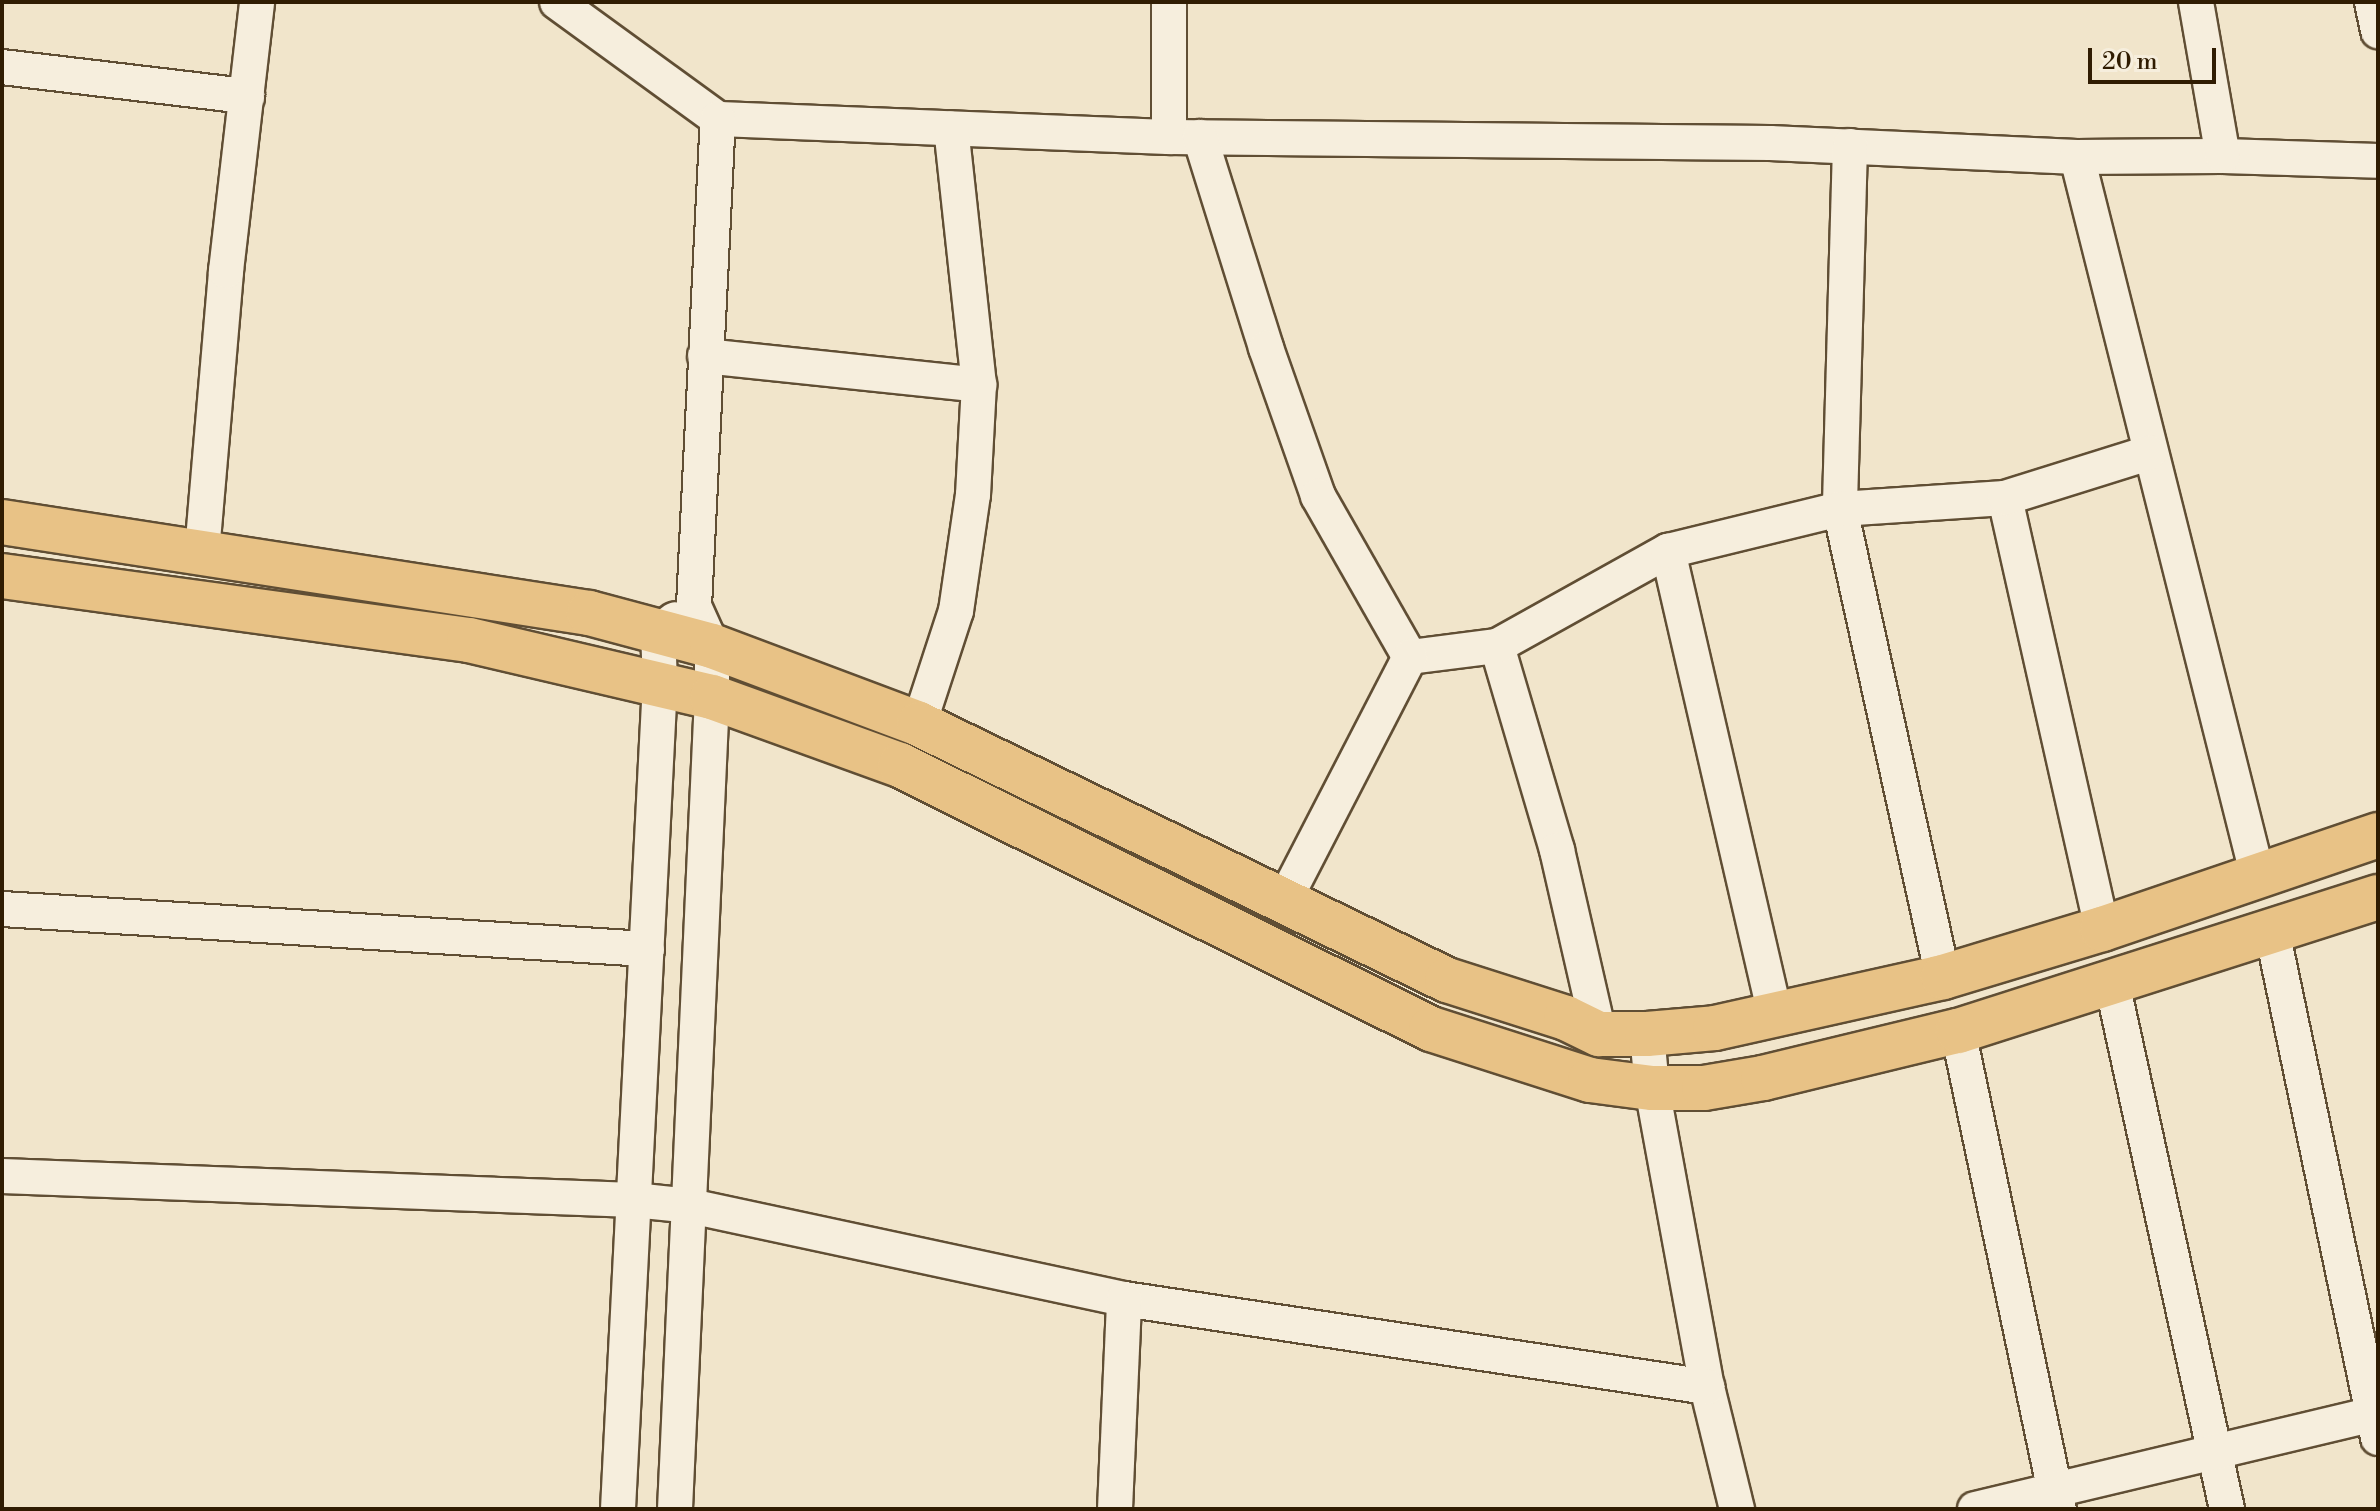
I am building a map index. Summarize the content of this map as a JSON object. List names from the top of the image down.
{
  "scale_bar": "20 m"
}
